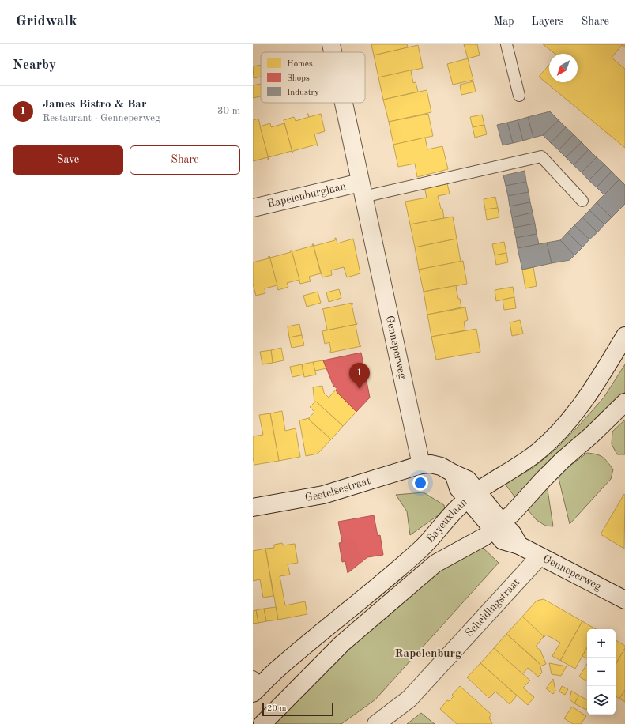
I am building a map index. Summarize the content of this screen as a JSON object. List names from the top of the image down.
{
  "streets": {
    "street": [
      "Rapelenburglaan",
      "Genneperweg",
      "Gestelsestraat",
      "Bayeuxlaan",
      "Scheidingstraat"
    ]
  },
  "crossings": [
    ["Rapelenburglaan", "Genneperweg"],
    ["Genneperweg", "Gestelsestraat"],
    ["Genneperweg", "Bayeuxlaan"],
    ["Genneperweg", "Scheidingstraat"]
  ],
  "districts": ["Rapelenburg"],
  "legend": ["Homes", "Shops", "Industry"],
  "scale_bar": "20 m",
  "north": "bottom left",
  "page": {
    "header": "Gridwalk",
    "nav": ["Map", "Layers", "Share"],
    "heading": "Nearby",
    "list": [
      {
        "mark": "1",
        "name": "James Bistro & Bar",
        "note": "Restaurant · Genneperweg",
        "value": "30 m"
      }
    ],
    "buttons": ["Save", "Share"],
    "pins": "1",
    "map_buttons": ["+", "−"],
    "scale": "20 m"
  }
}
